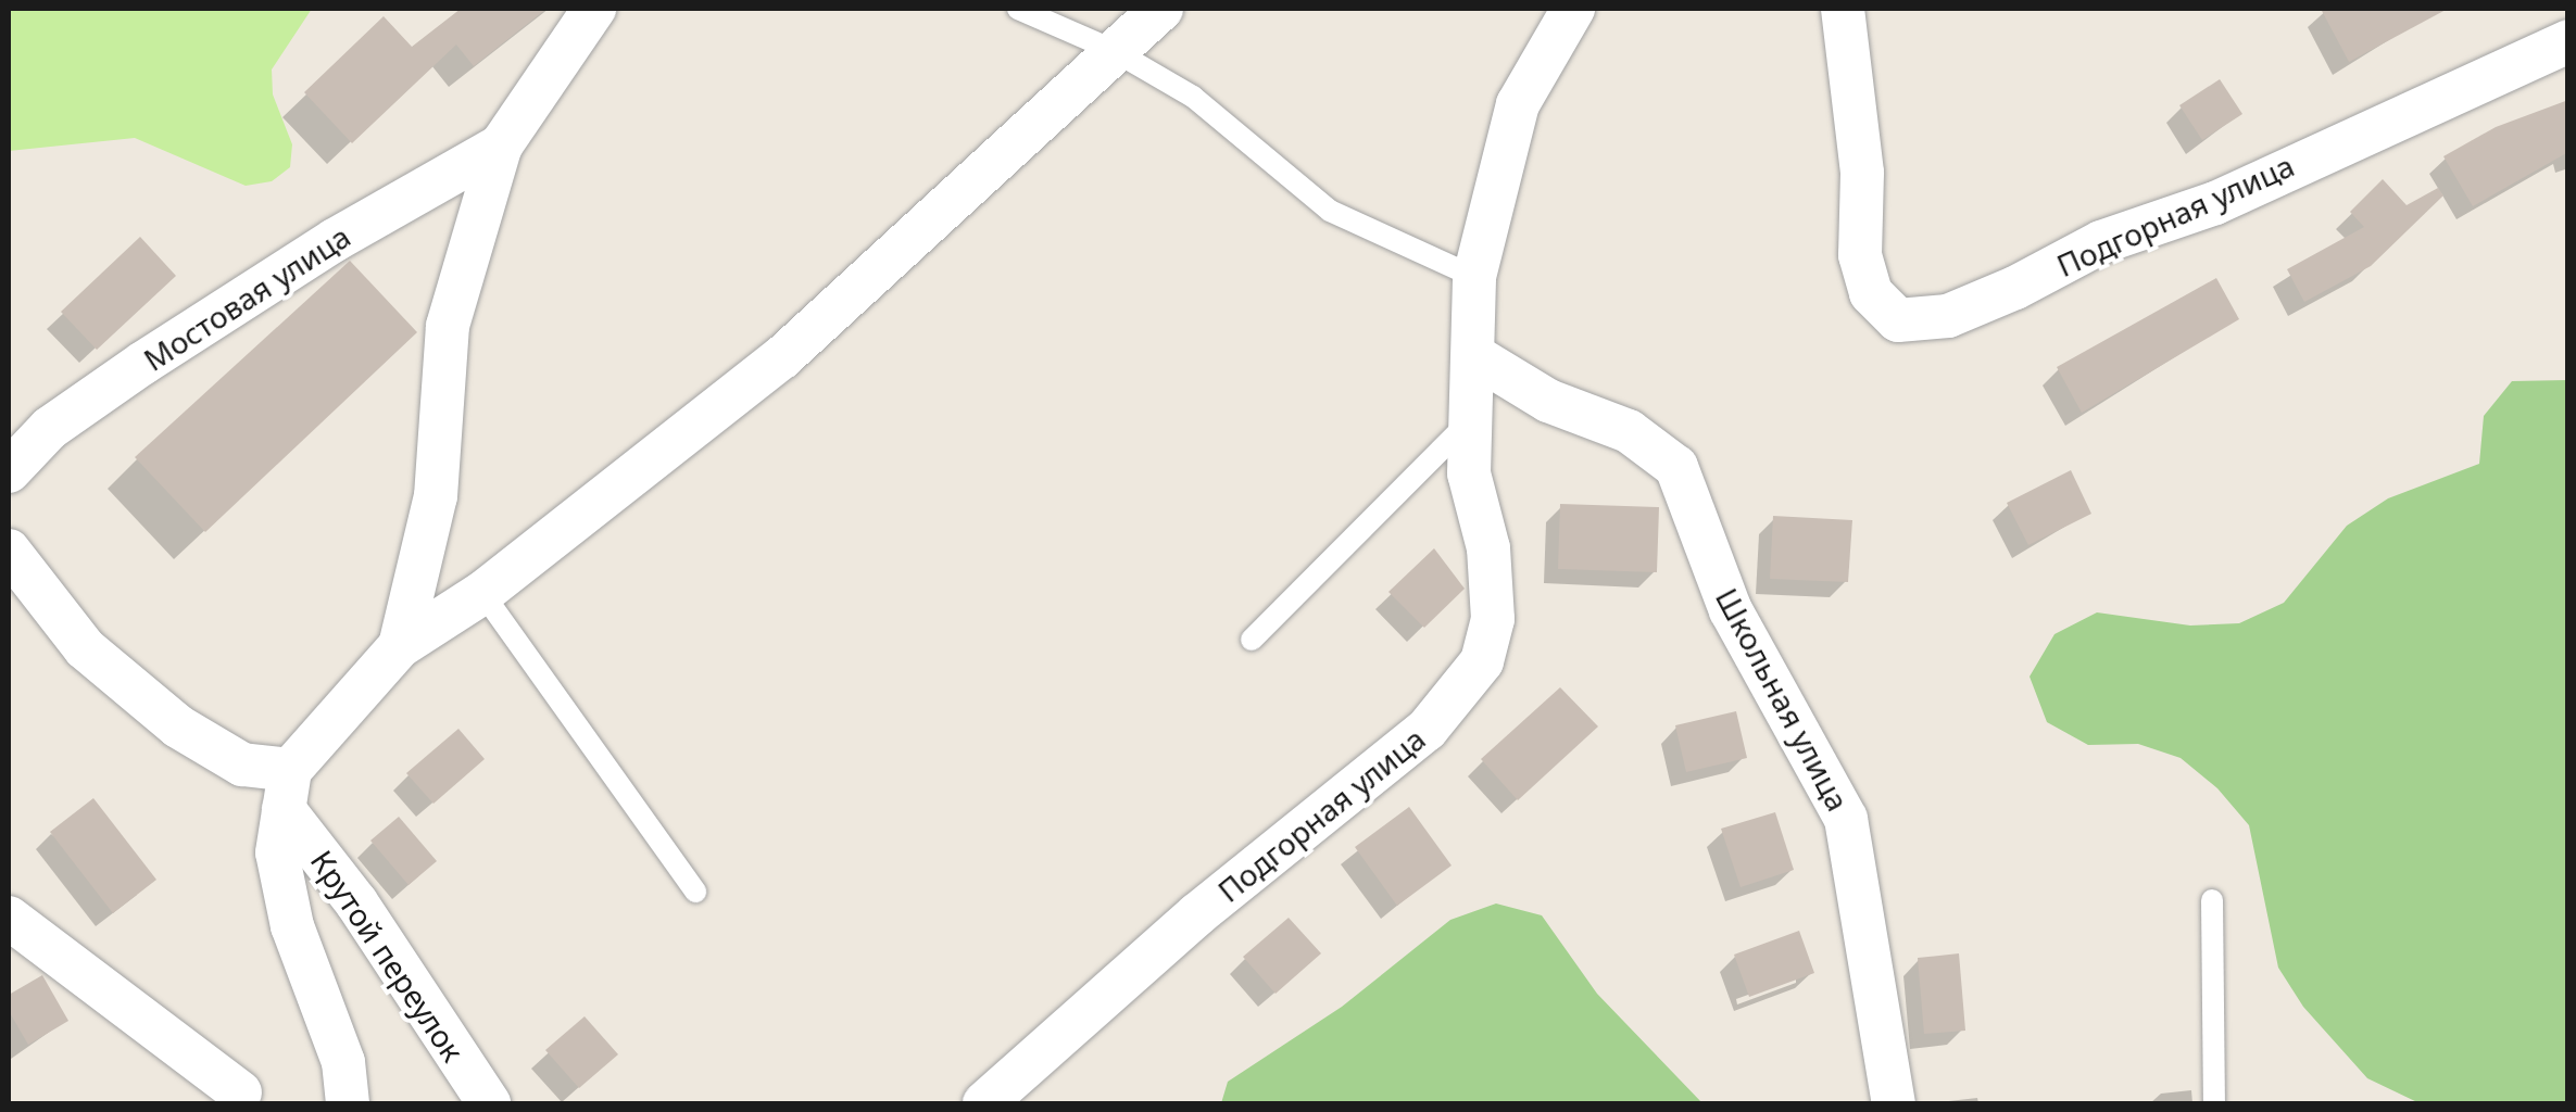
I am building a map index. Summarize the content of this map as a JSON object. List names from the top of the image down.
{
  "streets": {
    "street": [
      "Подгорная улица",
      "Мостовая улица",
      "Школьная улица",
      "Крутой переулок"
    ]
  },
  "crossings": [
    ["Подгорная улица", "Школьная улица"]
  ]
}
